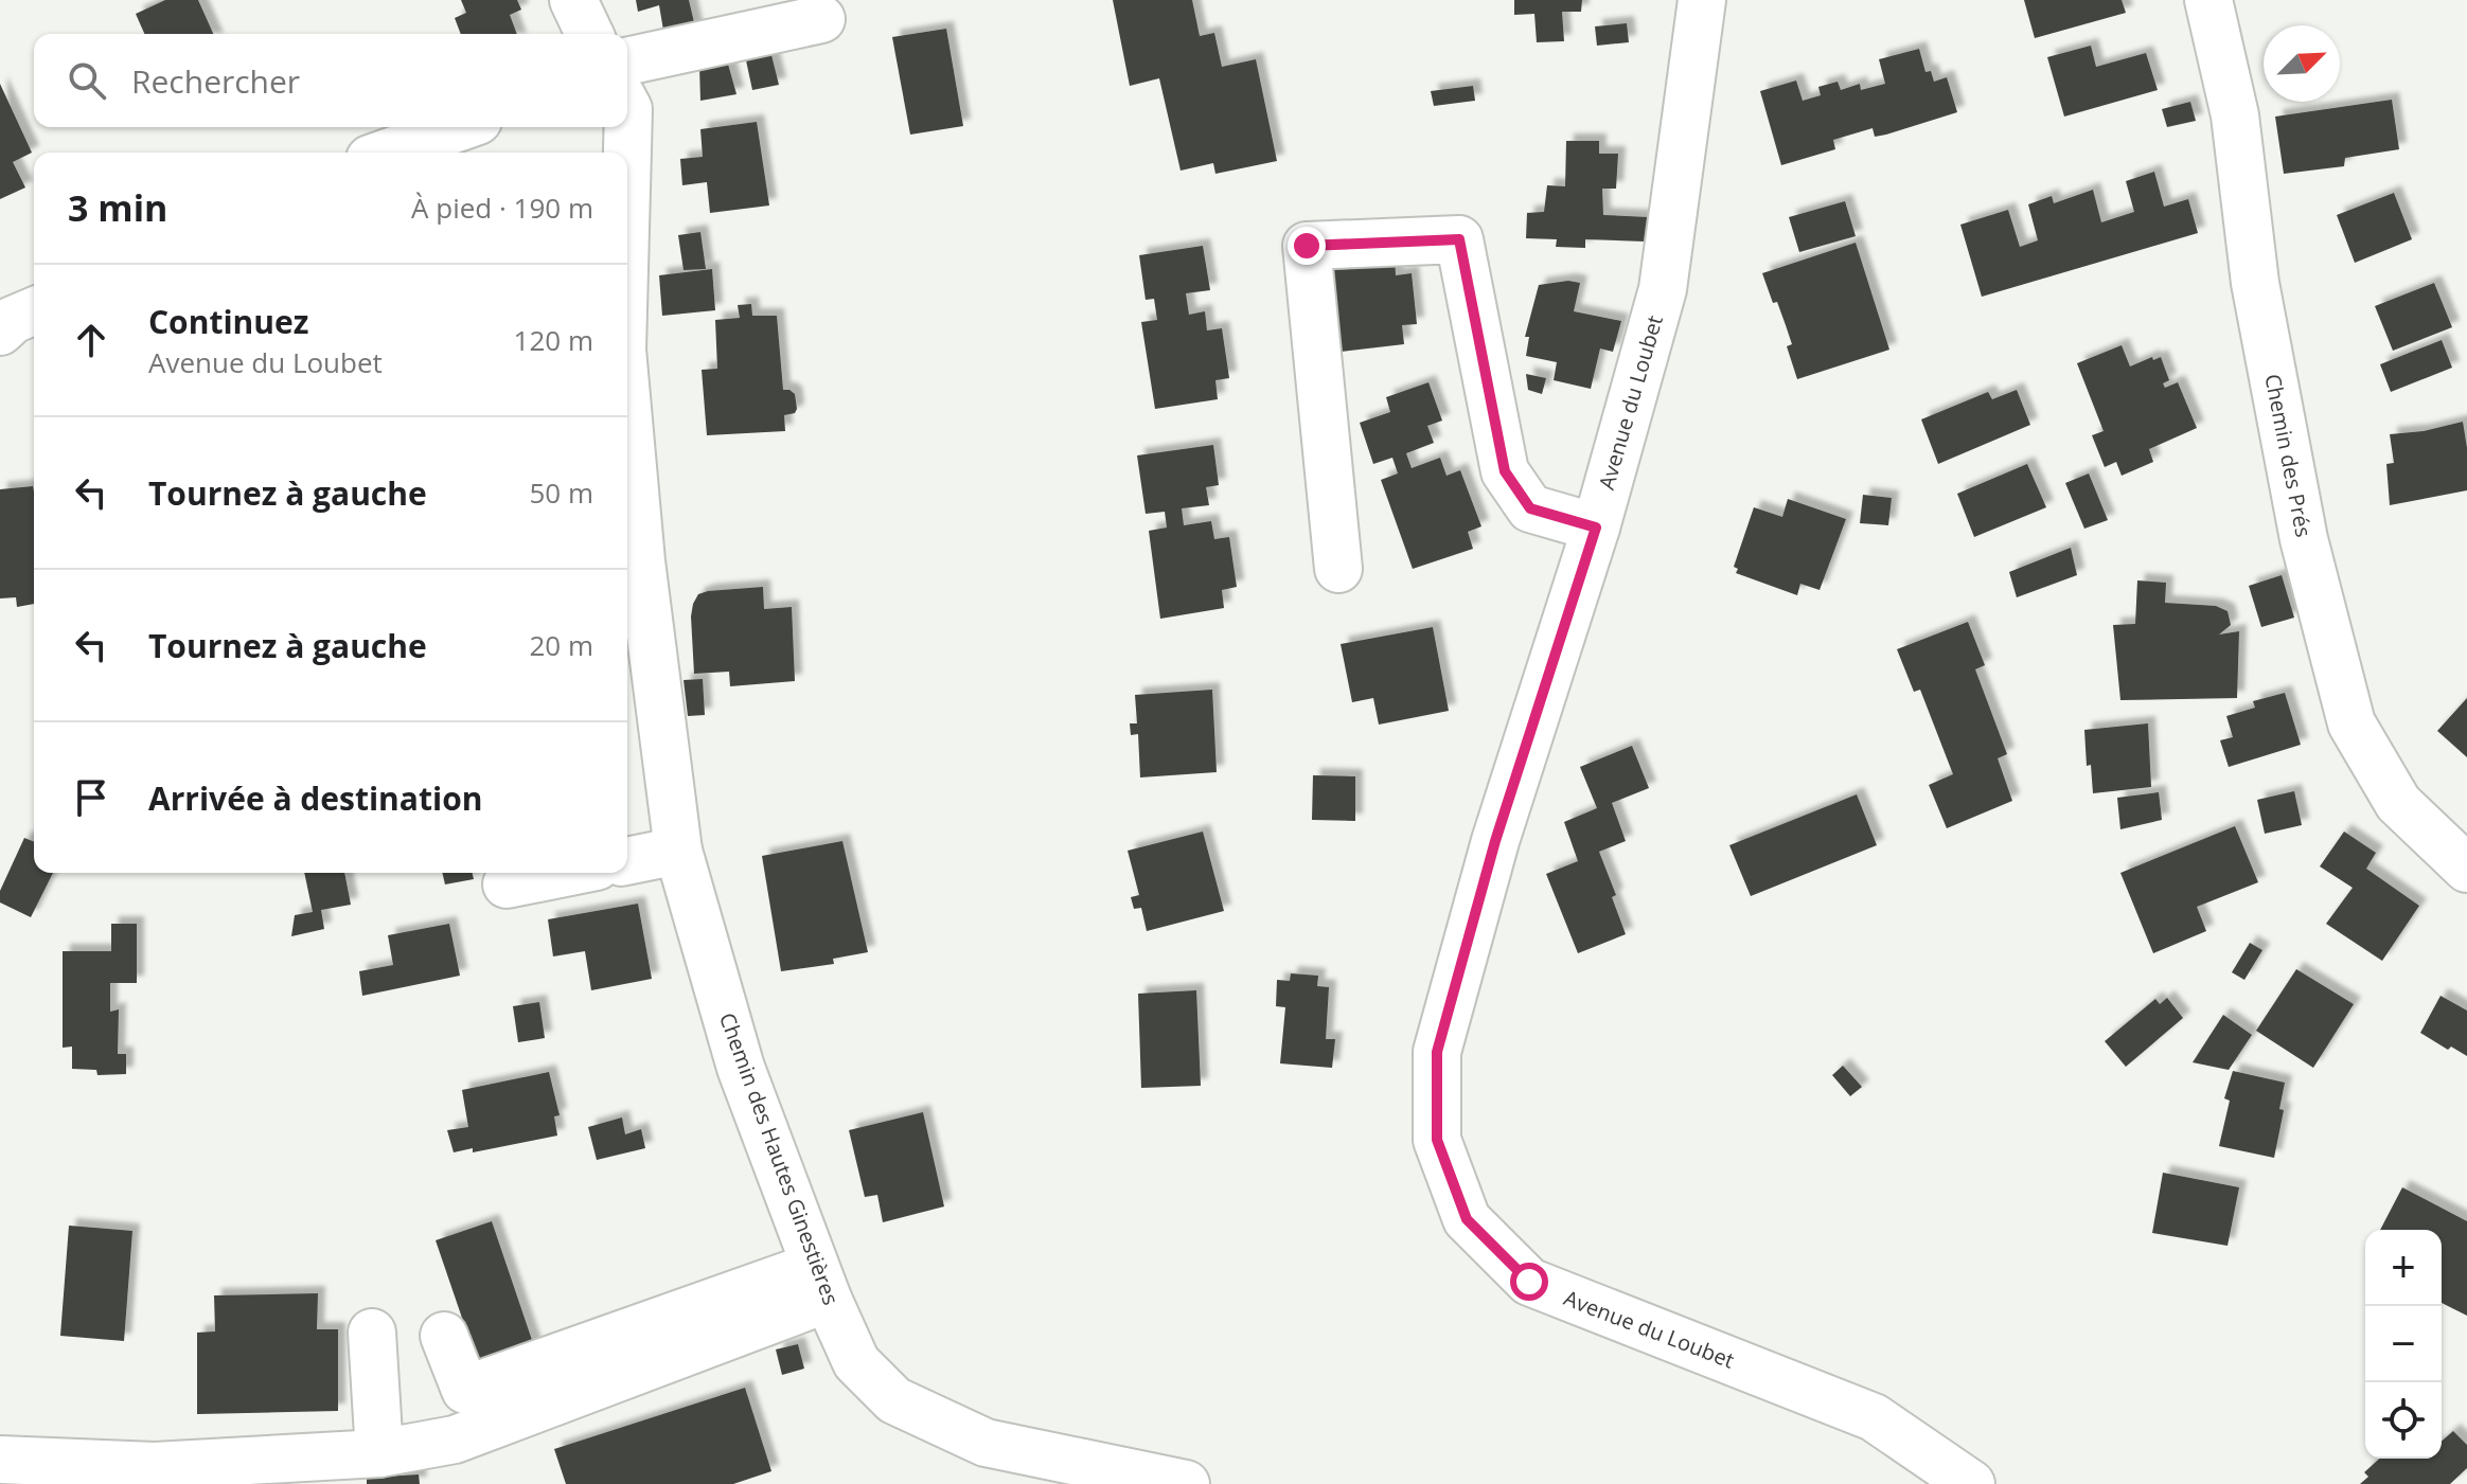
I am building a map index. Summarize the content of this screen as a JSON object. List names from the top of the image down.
{
  "streets": {
    "street": ["Avenue du Loubet", "Chemin des Prés", "Chemin des Hautes Ginestières"]
  },
  "north": "top right",
  "page": {
    "search": "Rechercher",
    "heading": ["3 min", "À pied · 190 m"],
    "list": [
      ["Continuez", "Avenue du Loubet", "120 m"],
      ["Tournez à gauche", "50 m"],
      ["Tournez à gauche", "20 m"],
      "Arrivée à destination"
    ],
    "map_buttons": ["+", "−"]
  }
}
